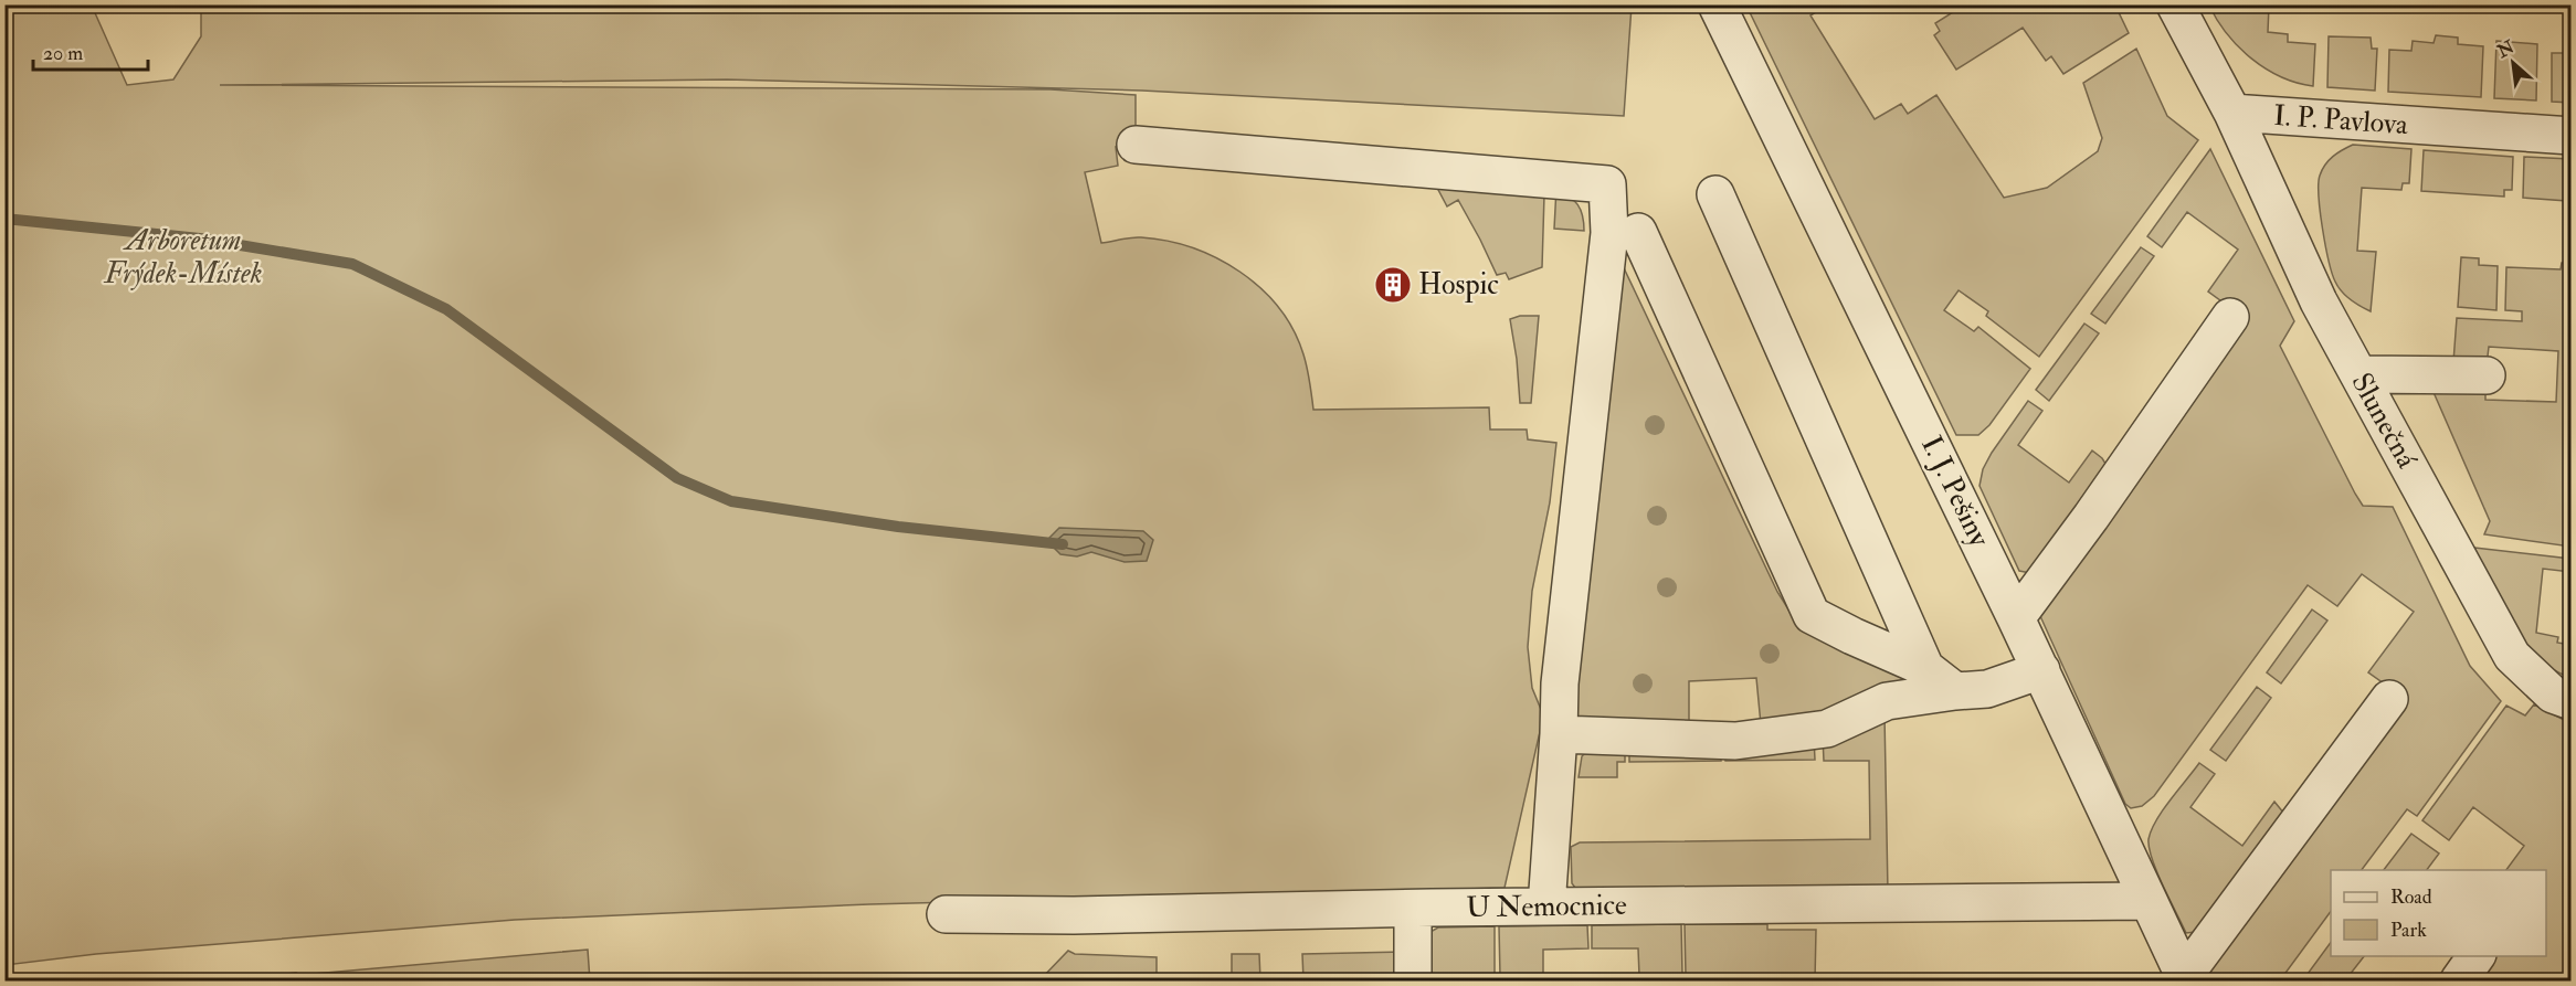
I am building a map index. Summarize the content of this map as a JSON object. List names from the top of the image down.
{
  "streets": {
    "street": [
      "I. P. Pavlova",
      "Slunečná",
      "I. J. Pešiny",
      "U Nemocnice"
    ]
  },
  "crossings": [
    ["I. P. Pavlova", "Slunečná"],
    ["I. J. Pešiny", "U Nemocnice"]
  ],
  "parks": ["Arboretum Frýdek-Místek"],
  "places": {
    "building": ["Hospic"]
  },
  "legend": ["Road", "Park"],
  "scale_bar": "20 m",
  "north": "top left"
}
